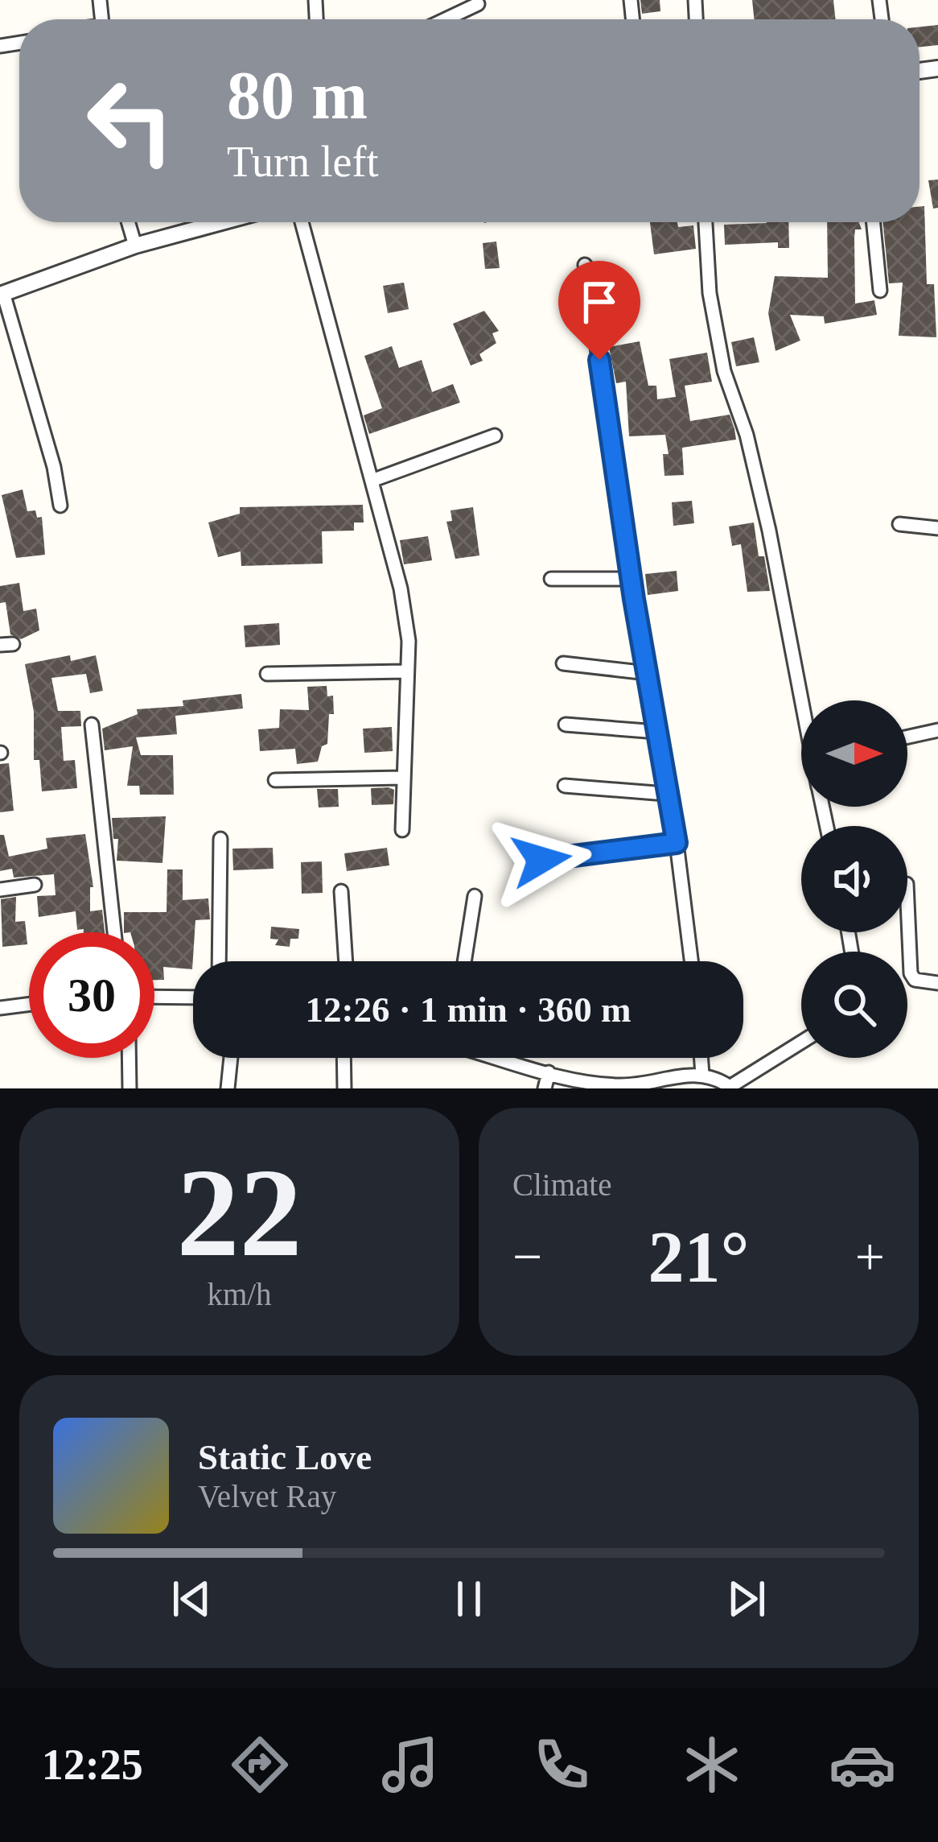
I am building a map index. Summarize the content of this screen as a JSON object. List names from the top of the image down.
{
  "north": "right",
  "page": {
    "turn": ["80 m", "Turn left"],
    "limit": "30",
    "trip": "12:26 · 1 min · 360 m",
    "tile": [
      ["22", "km/h"],
      "Climate"
    ],
    "heat": ["−", "21°", "+"],
    "song": ["Static Love", "Velvet Ray"],
    "tabs": "12:25"
  }
}
